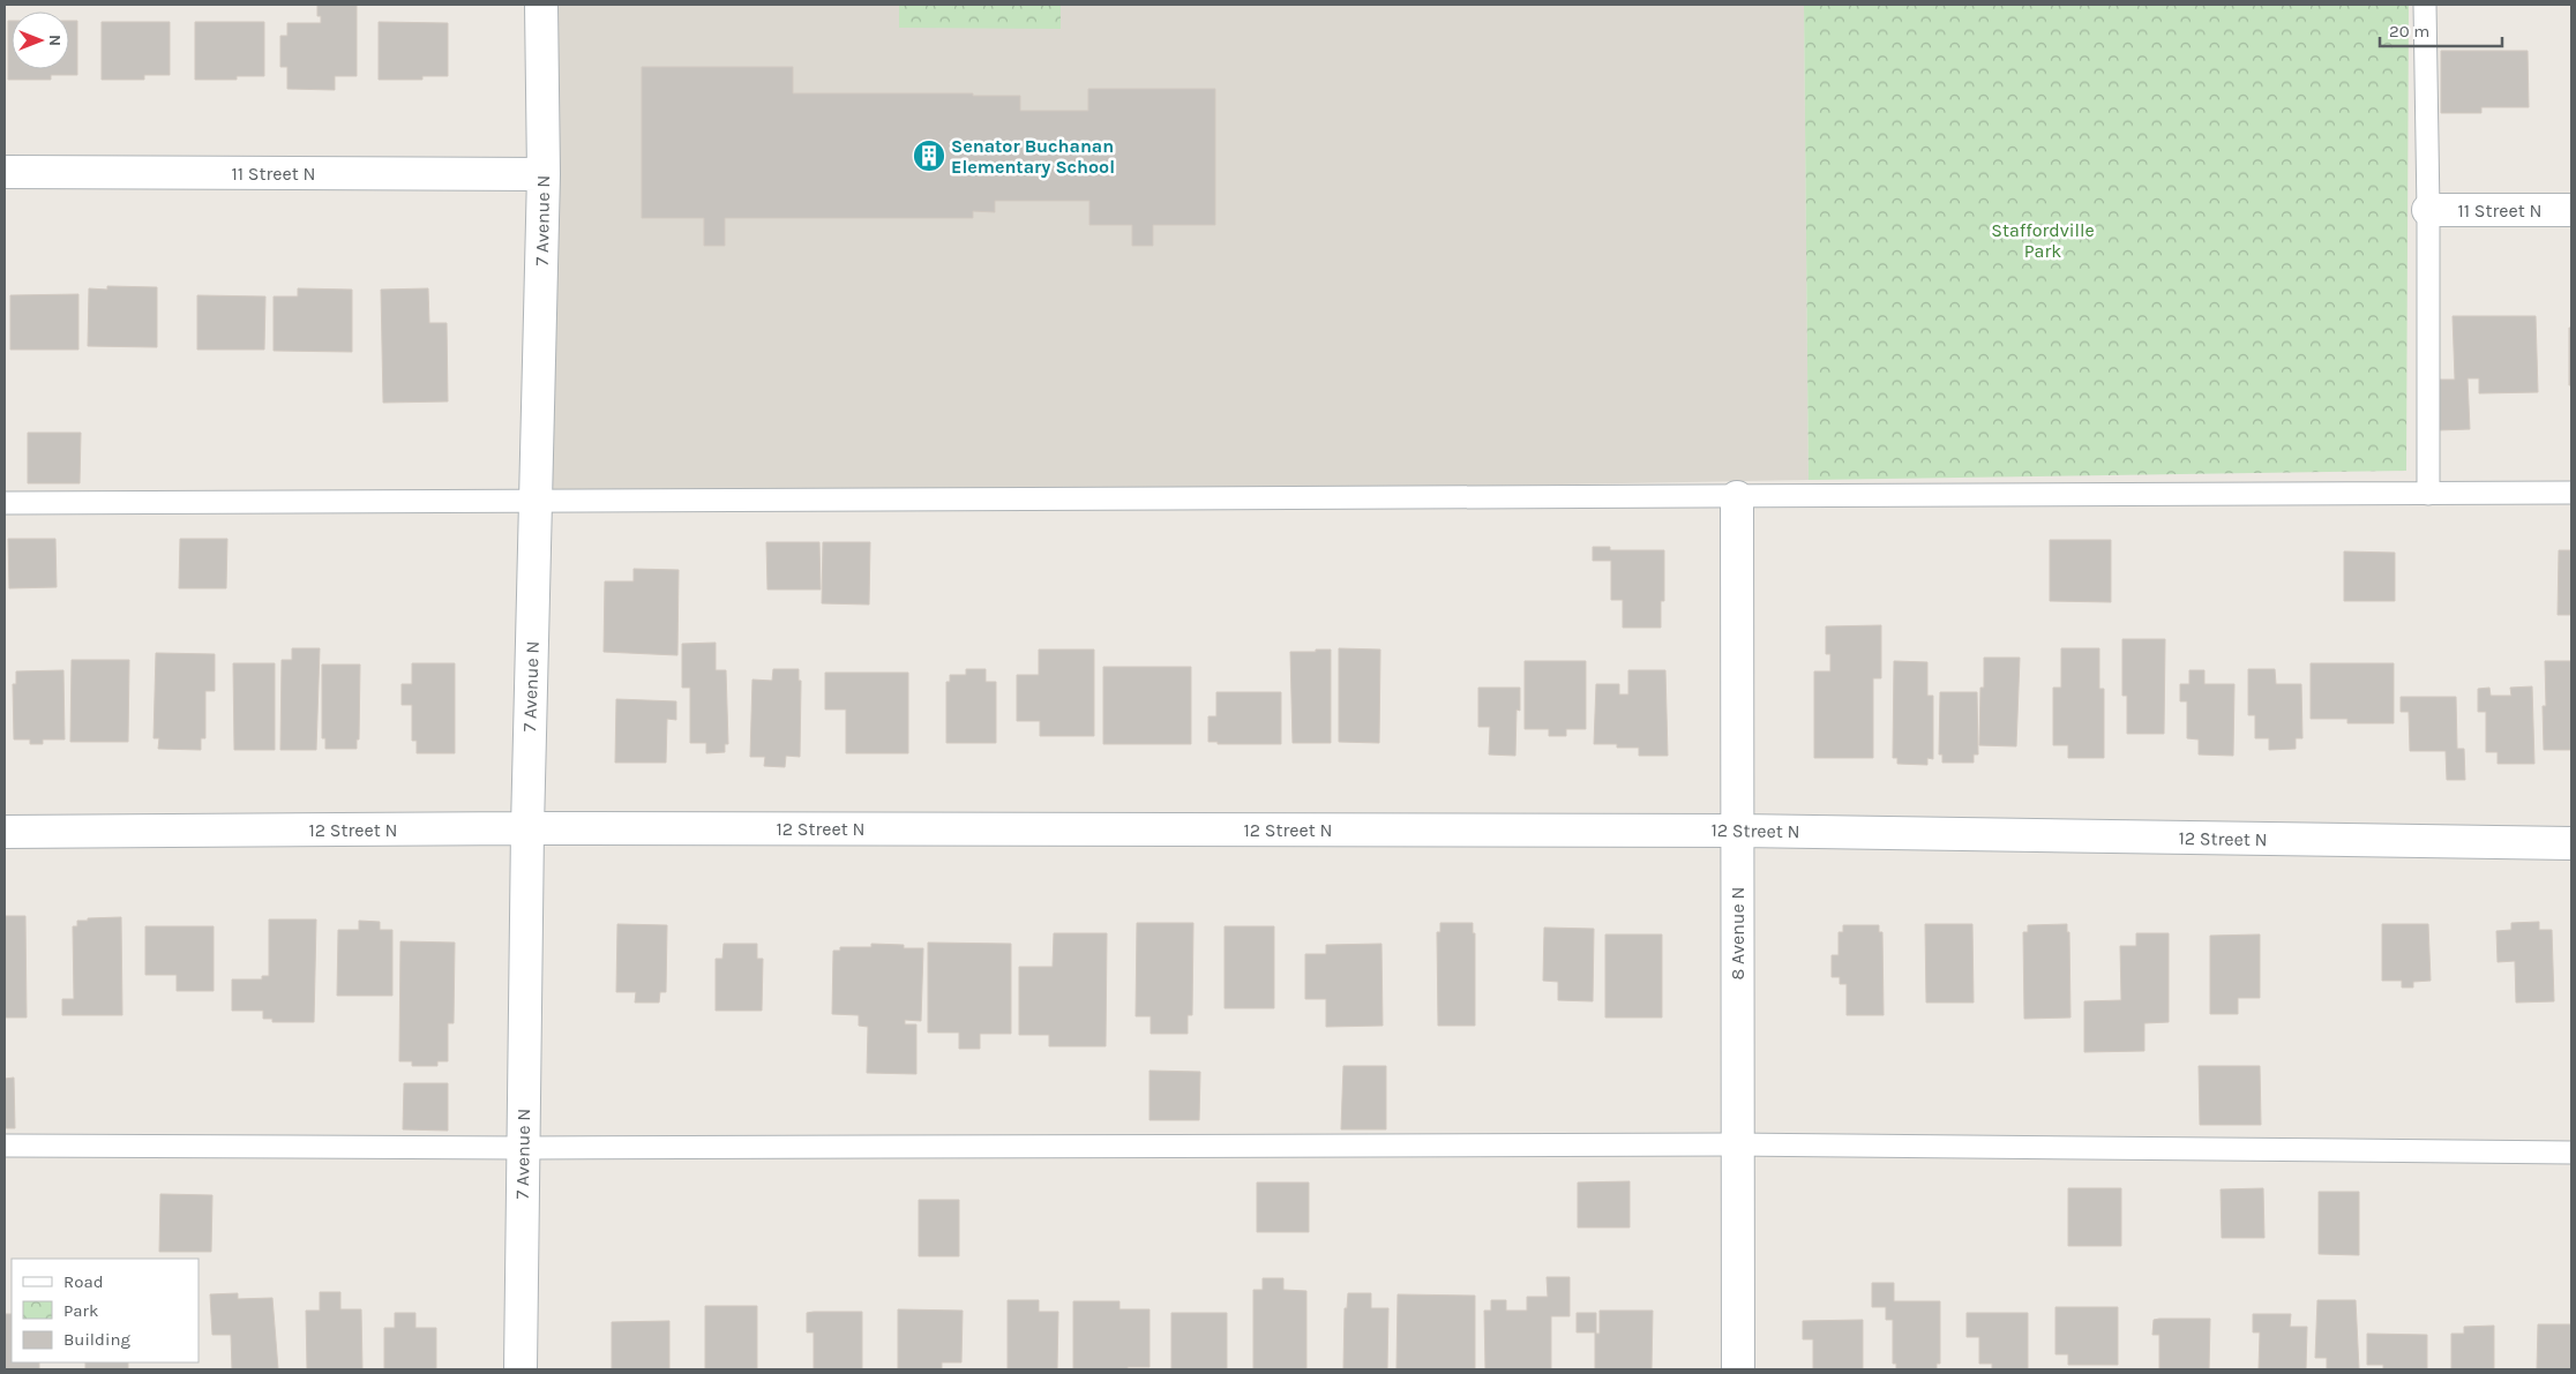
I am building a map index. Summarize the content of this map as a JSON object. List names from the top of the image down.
{
  "streets": {
    "street": [
      "11 Street N",
      "7 Avenue N",
      "12 Street N",
      "8 Avenue N"
    ]
  },
  "crossings": [
    ["11 Street N", "7 Avenue N"],
    ["7 Avenue N", "12 Street N"],
    ["12 Street N", "8 Avenue N"]
  ],
  "parks": ["Staffordville Park"],
  "places": {
    "building": ["Senator Buchanan Elementary School"]
  },
  "legend": ["Road", "Park", "Building"],
  "scale_bar": "20 m",
  "north": "right"
}
